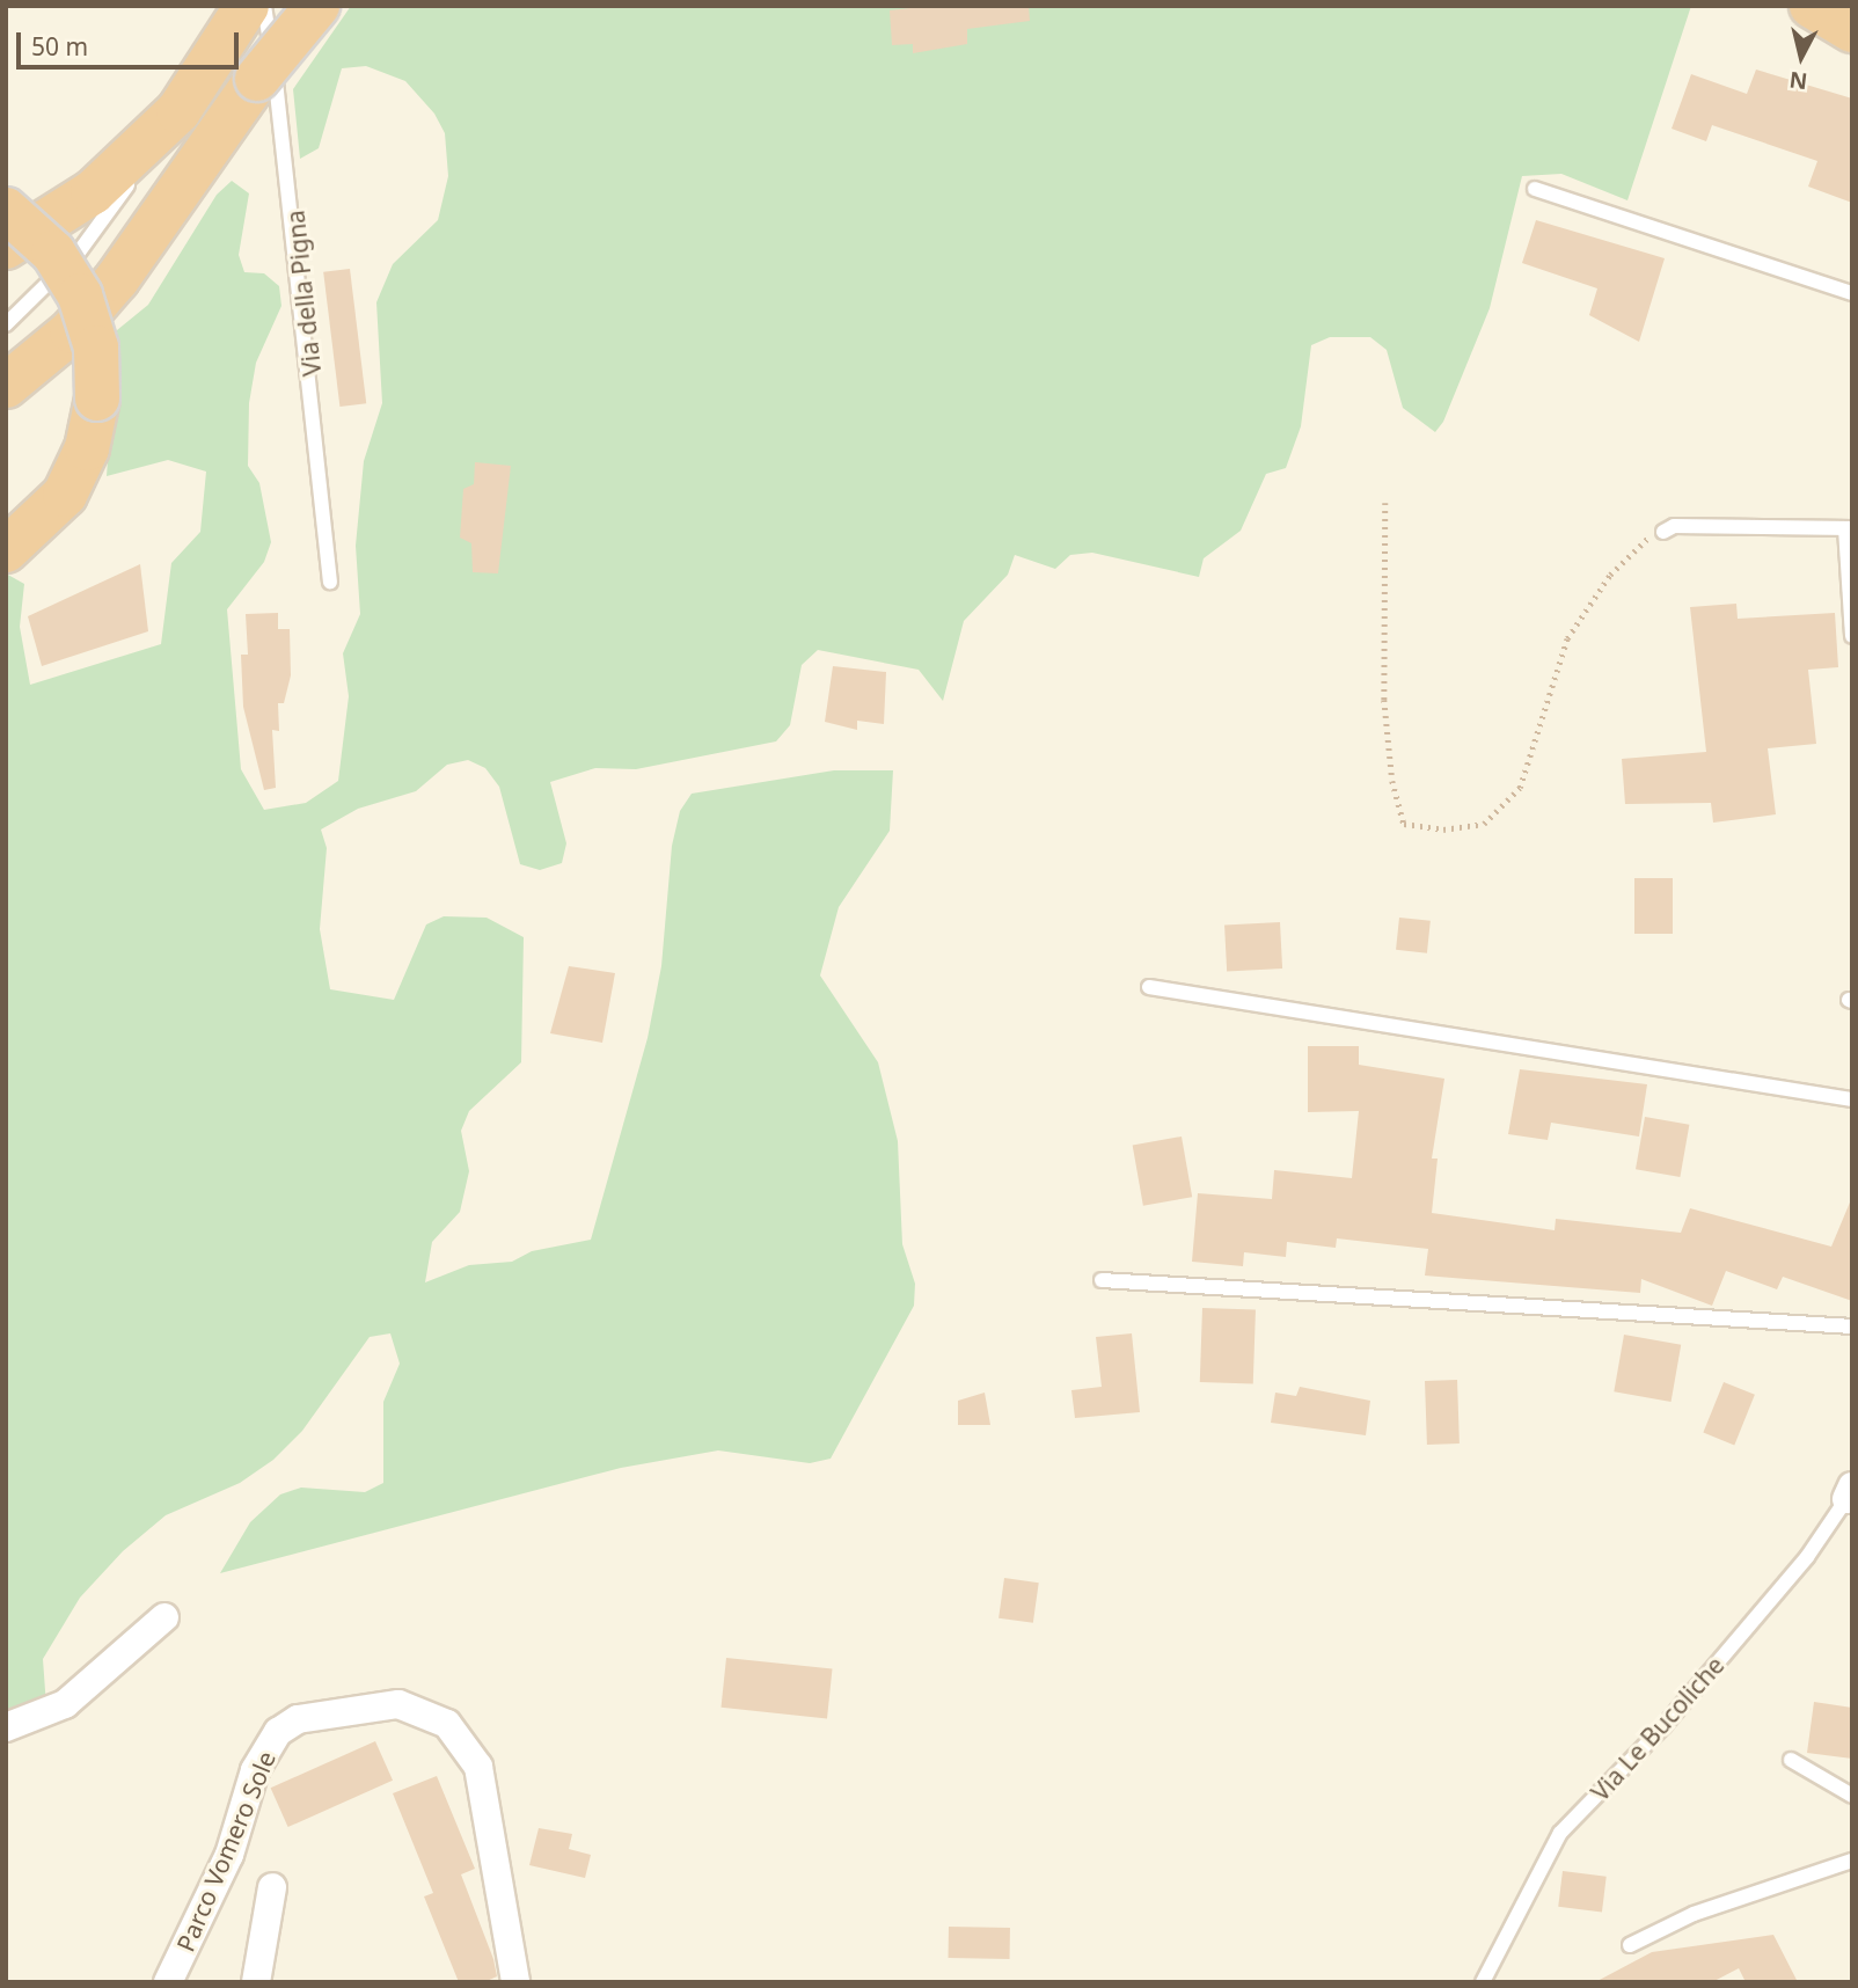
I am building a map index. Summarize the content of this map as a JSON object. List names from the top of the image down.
{
  "streets": {
    "street": ["Parco Vomero Sole"],
    "lane": ["Via della Pigna", "Via Le Bucoliche"]
  },
  "scale_bar": "50 m",
  "north": "bottom"
}
